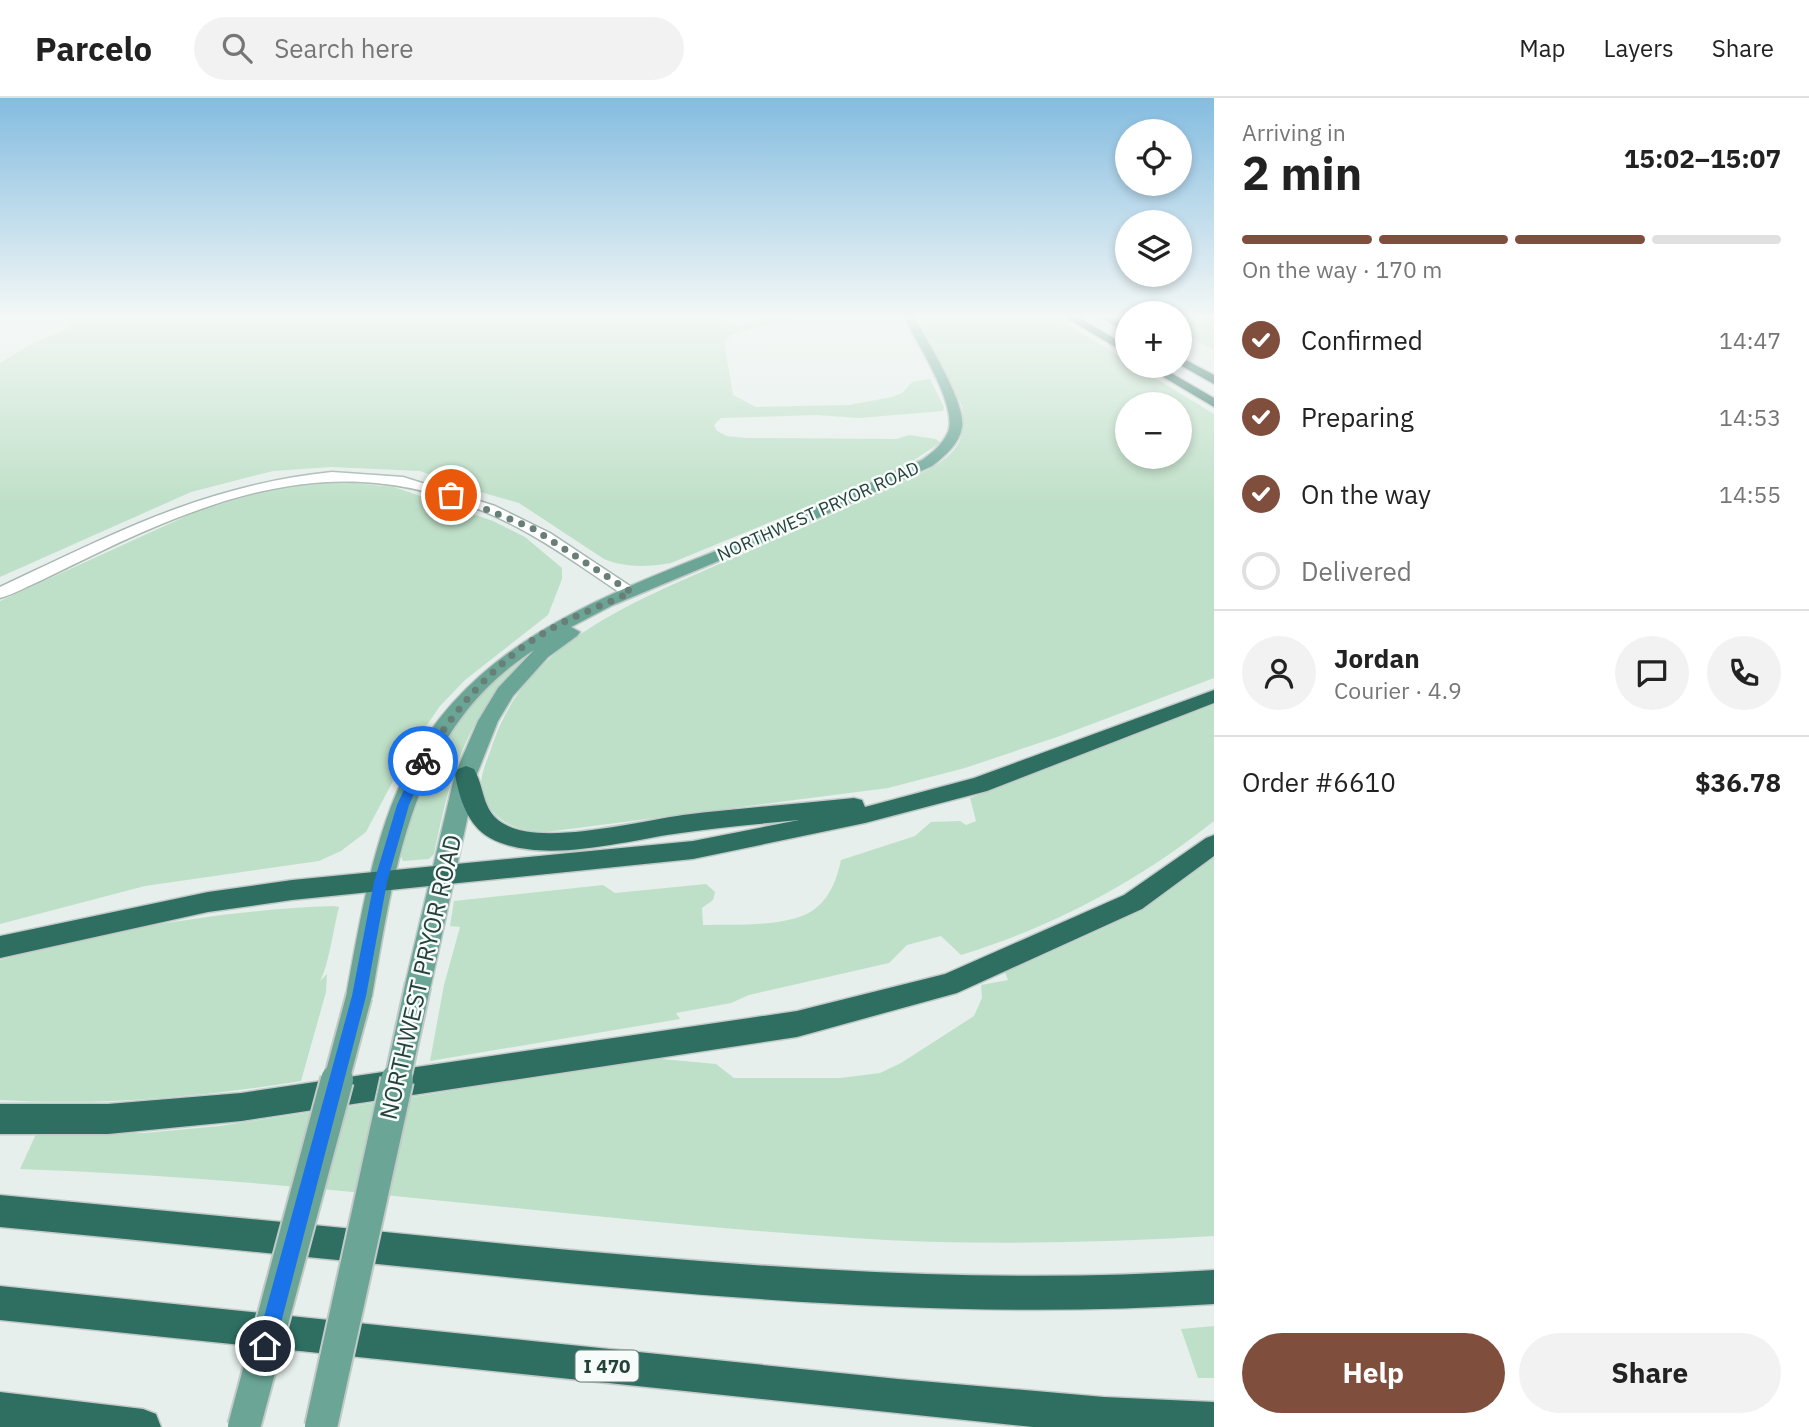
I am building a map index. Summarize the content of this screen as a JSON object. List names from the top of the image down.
{
  "streets": {
    "highway": ["I 470"],
    "main road": ["NORTHWEST PRYOR ROAD"]
  },
  "page": {
    "header": "Parcelo",
    "search": "Search here",
    "nav": ["Map", "Layers", "Share"],
    "heading": ["2 min", "Arriving in", "15:02–15:07"],
    "panel": [
      "Jordan",
      "Courier · 4.9",
      "Order #6610",
      "$36.78"
    ],
    "map_buttons": ["+", "−"],
    "bar": "On the way · 170 m",
    "list": [
      ["Confirmed", "14:47"],
      ["Preparing", "14:53"],
      ["On the way", "14:55"],
      "Delivered"
    ],
    "buttons": ["Help", "Share"]
  }
}
